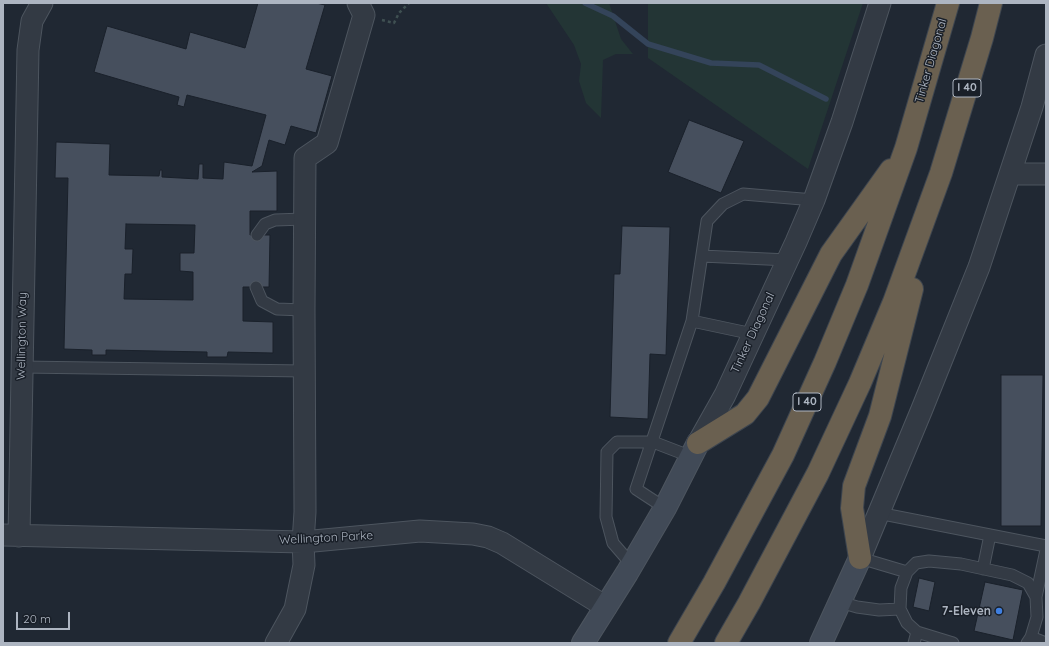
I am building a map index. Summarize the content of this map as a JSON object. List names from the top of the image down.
{
  "streets": {
    "highway": ["Tinker Diagonal", "I 40"],
    "street": ["Wellington Way", "Wellington Parke"]
  },
  "crossings": [
    ["Tinker Diagonal", "Wellington Parke"],
    ["Wellington Way", "Wellington Parke"]
  ],
  "places": ["7-Eleven"],
  "scale_bar": "20 m"
}
